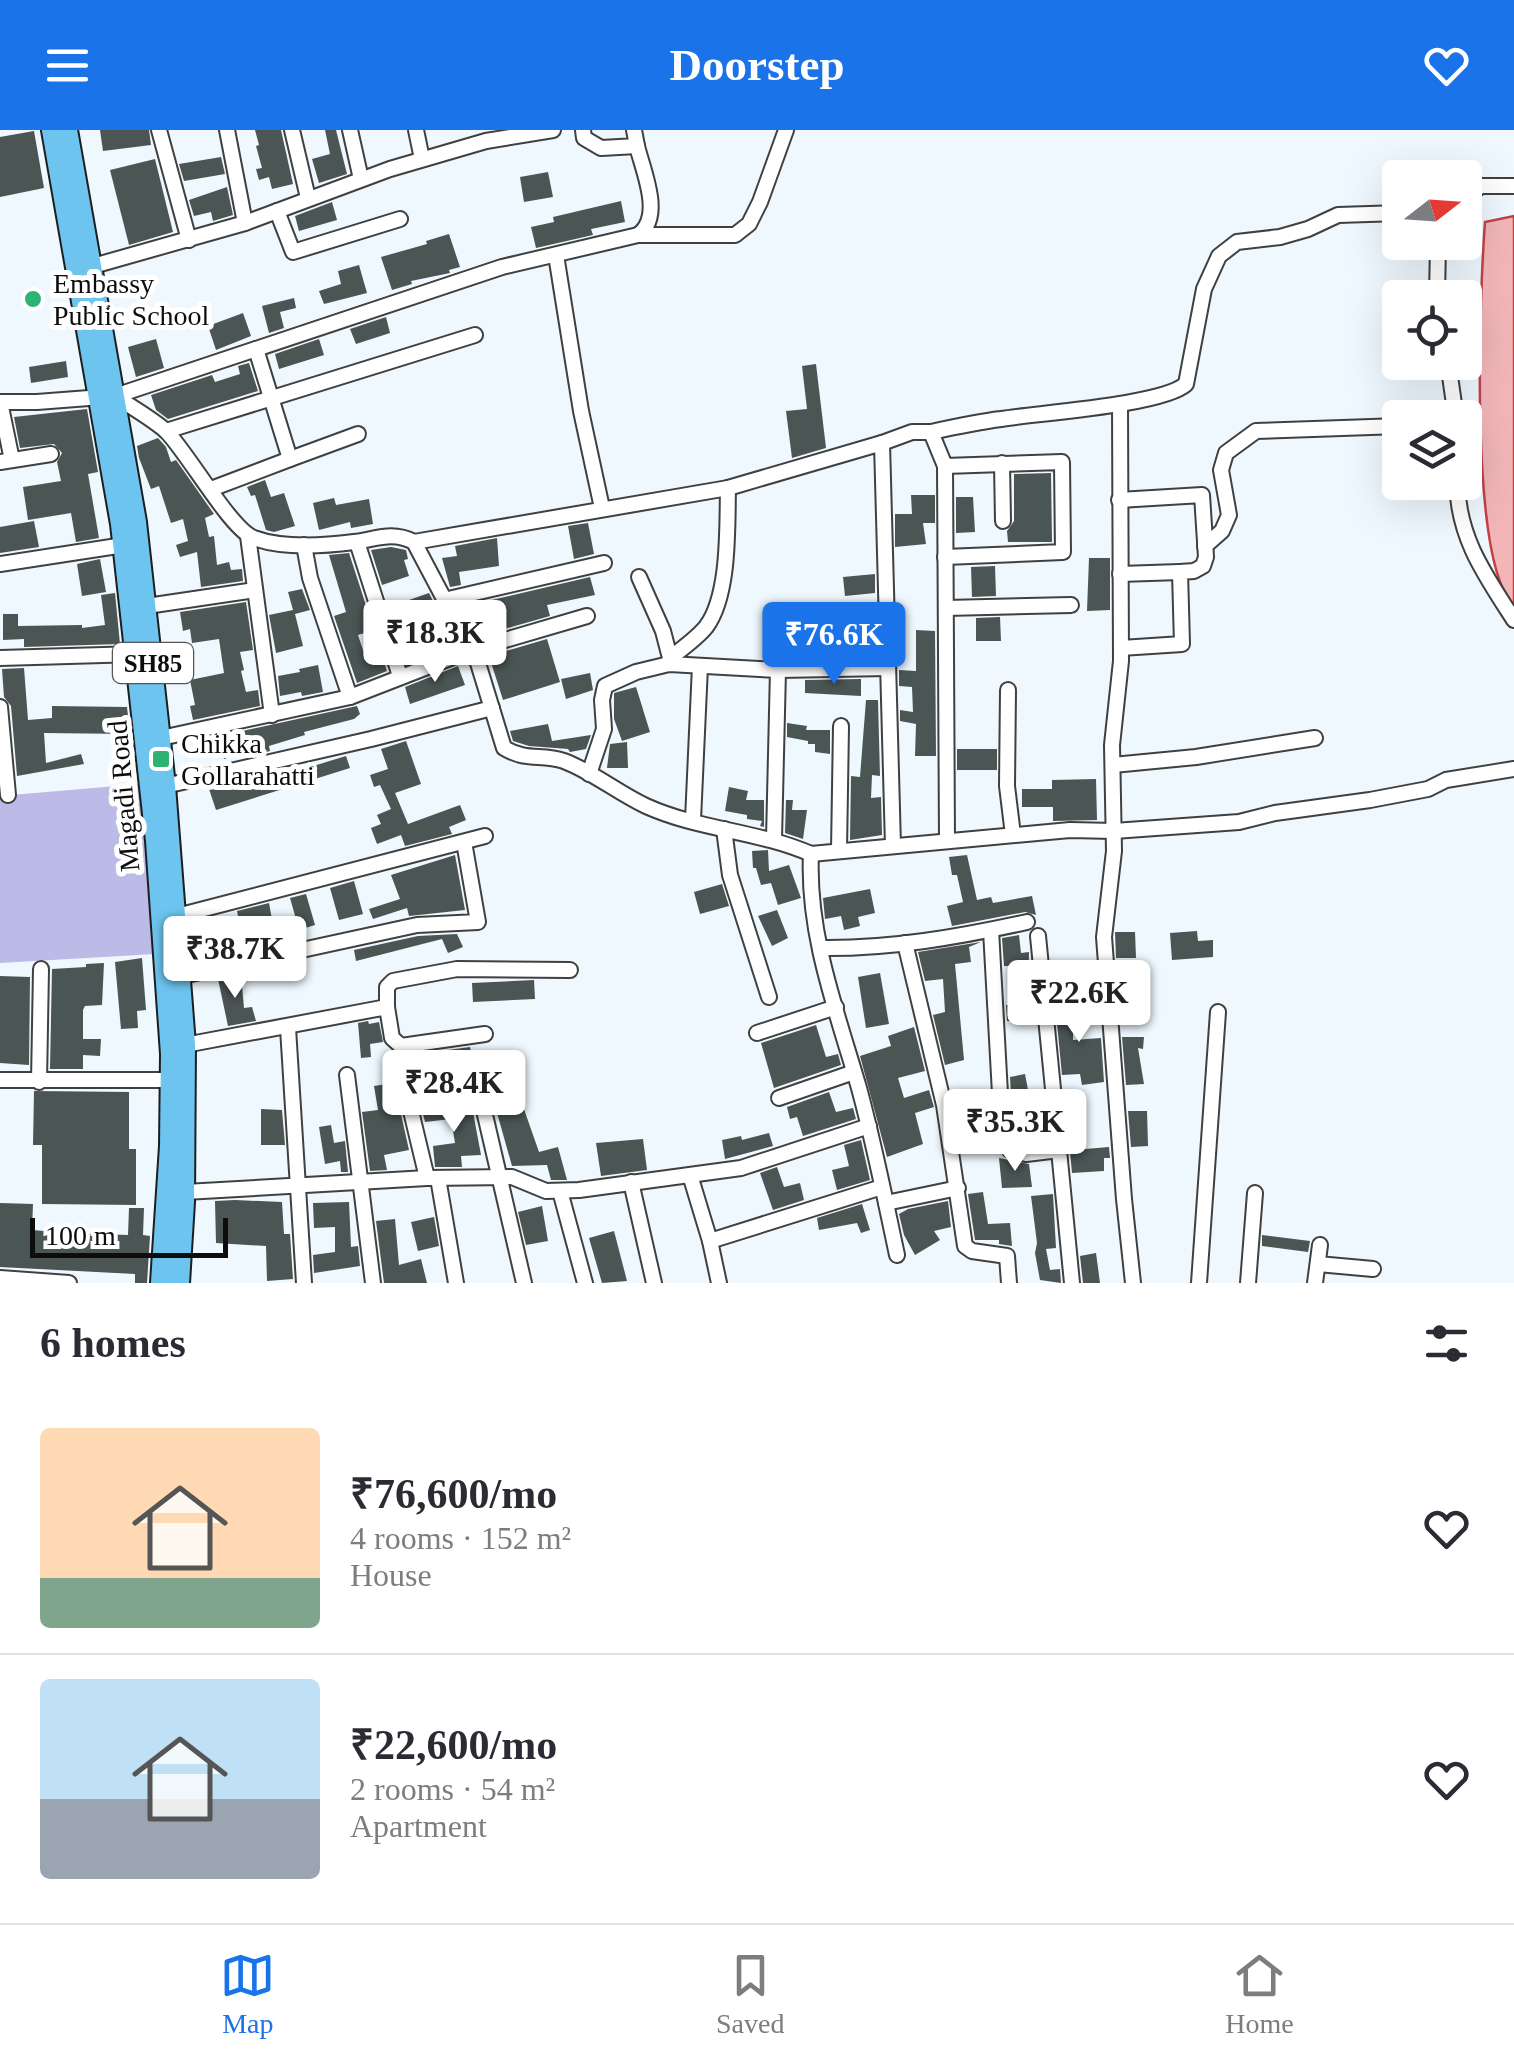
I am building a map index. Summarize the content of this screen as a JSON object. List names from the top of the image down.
{
  "streets": {
    "main road": ["SH85", "Magadi Road"]
  },
  "places": {
    "other": ["Embassy Public School"],
    "transit": ["Chikka Gollarahatti"]
  },
  "scale_bar": "100 m",
  "north": "right",
  "page": {
    "header": "Doorstep",
    "price": [
      "₹18.3K",
      "₹76.6K",
      "₹38.7K",
      "₹22.6K",
      "₹28.4K",
      "₹35.3K"
    ],
    "scale": "100 m",
    "heading": "6 homes",
    "list": [
      {
        "name": "₹76,600/mo",
        "note": "4 rooms · 152 m² · House"
      },
      {
        "name": "₹22,600/mo",
        "note": "2 rooms · 54 m² · Apartment"
      }
    ],
    "tabs": ["Map", "Saved", "Home"]
  }
}
